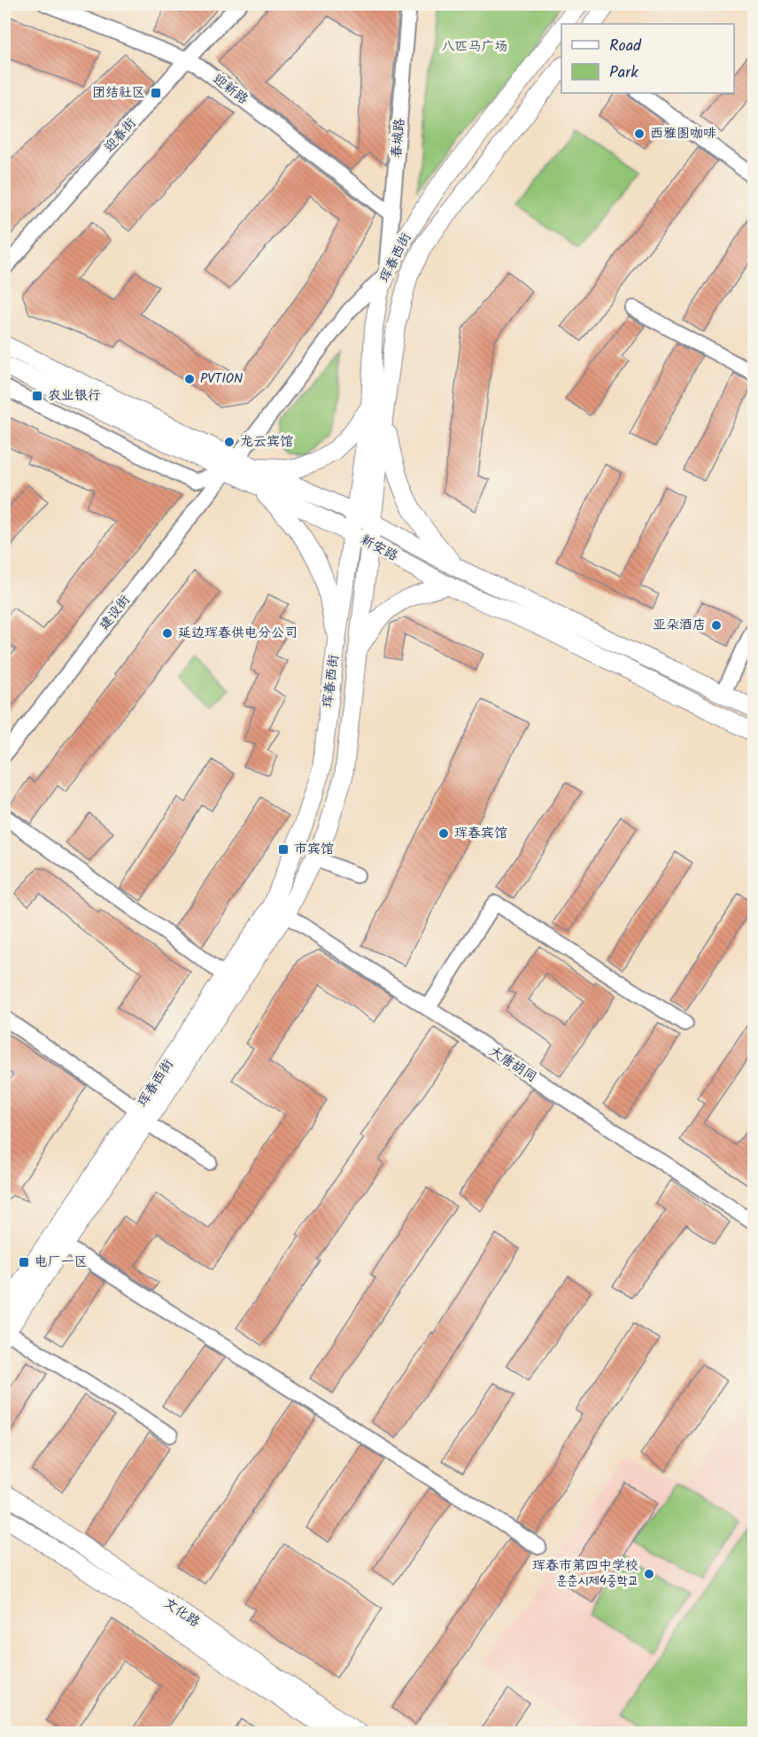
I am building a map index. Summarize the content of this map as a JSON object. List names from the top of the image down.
{
  "streets": {
    "main road": ["珲春西街", "新安路", "文化路"],
    "street": [
      "迎新路",
      "迎春街",
      "春城路",
      "建设街",
      "大唐胡同"
    ]
  },
  "crossings": [
    ["迎新路", "迎春街"],
    ["迎新路", "春城路"],
    ["春城路", "珲春西街"],
    ["春城路", "建设街"],
    ["珲春西街", "新安路"],
    ["珲春西街", "建设街"],
    ["珲春西街", "大唐胡同"],
    ["新安路", "建设街"]
  ],
  "parks": ["八匹马广场"],
  "places": {
    "transit": [
      "团结社区",
      "农业银行",
      "市宾馆",
      "电厂一区"
    ],
    "other": [
      "西雅图咖啡",
      "PVTION",
      "龙云宾馆",
      "亚朵酒店",
      "延边珲春供电分公司",
      "珲春宾馆",
      "珲春市第四中学校 훈춘시제4중학교"
    ]
  },
  "legend": ["Road", "Park"]
}
